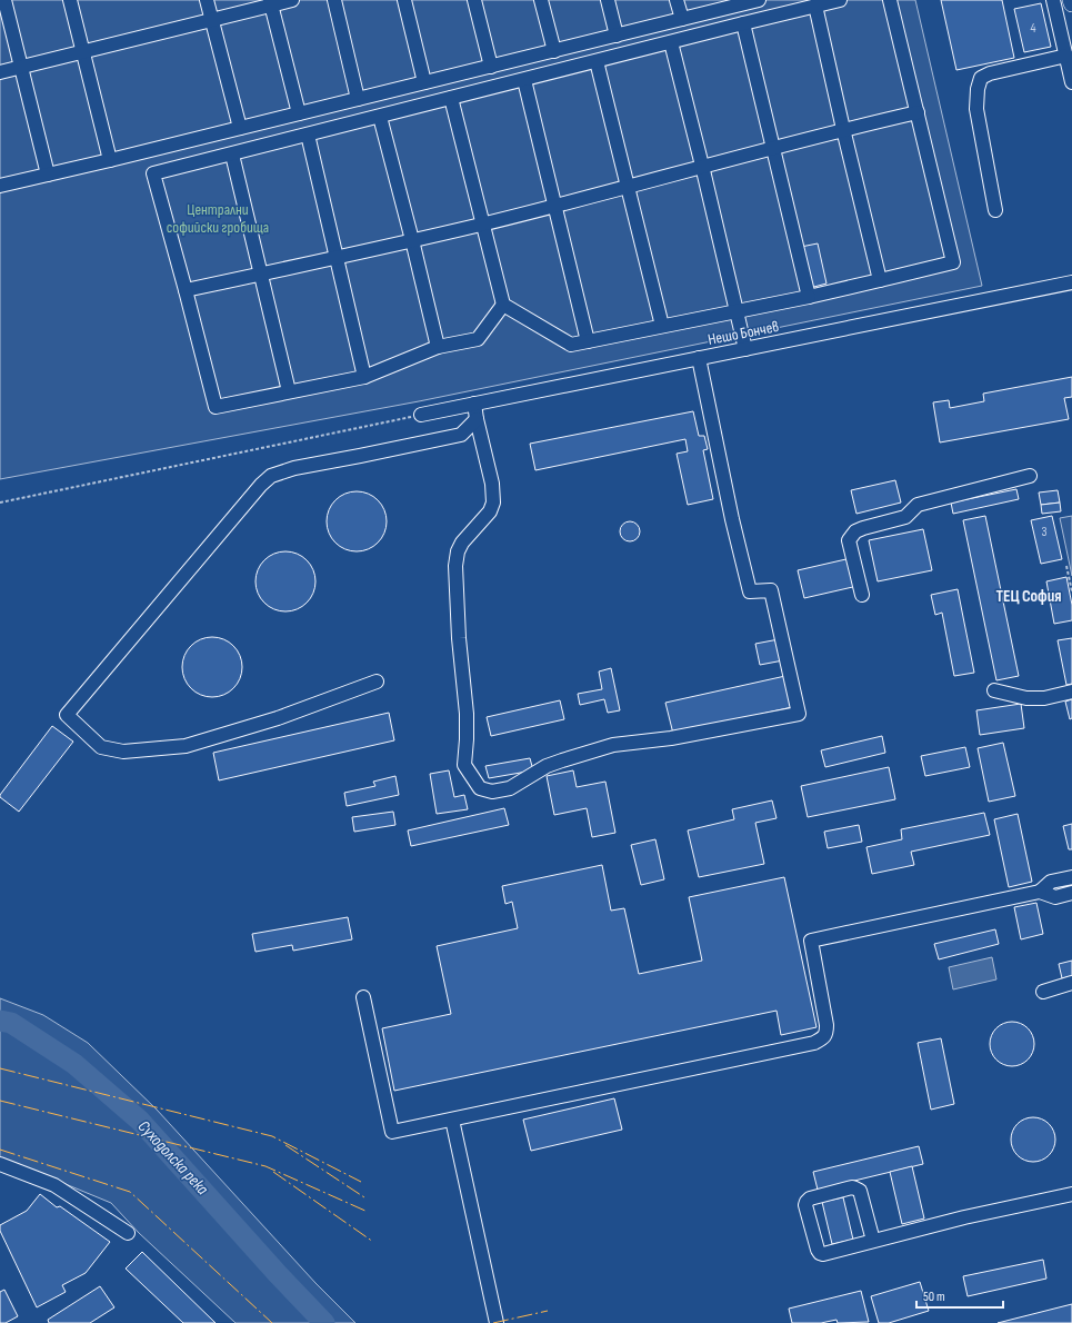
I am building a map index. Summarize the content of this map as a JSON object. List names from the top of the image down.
{
  "streets": {
    "street": ["Нешо Бончев"]
  },
  "districts": ["ТЕЦ София"],
  "water": ["Суходолска река"],
  "parks": ["Централни софийски гробища"],
  "house_numbers": ["4", "3"],
  "scale_bar": "50 m"
}
